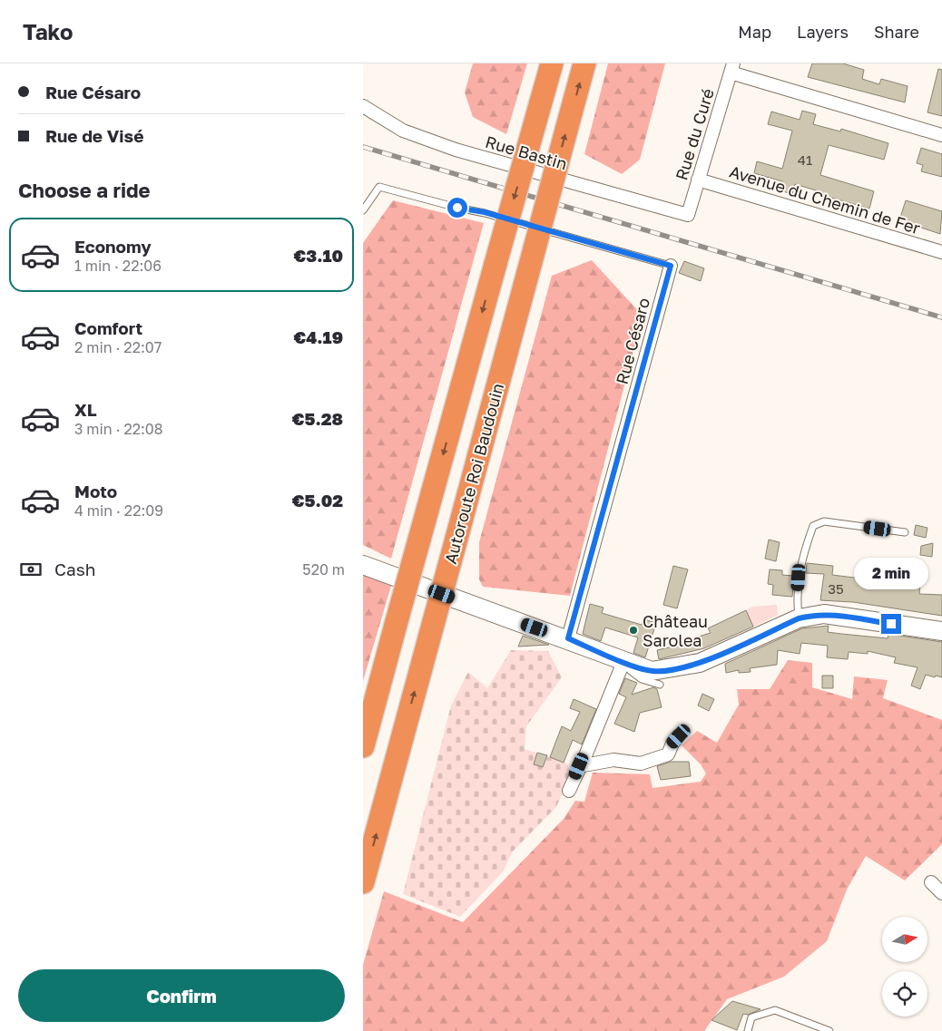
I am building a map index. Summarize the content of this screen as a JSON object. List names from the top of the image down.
{
  "streets": {
    "highway": ["Autoroute Roi Baudouin"],
    "street": [
      "Rue du Curé",
      "Rue Bastin",
      "Avenue du Chemin de Fer",
      "Rue Césaro"
    ]
  },
  "crossings": [
    ["Rue du Curé", "Rue Bastin"],
    ["Rue du Curé", "Avenue du Chemin de Fer"]
  ],
  "places": ["Château Sarolea"],
  "house_numbers": ["41", "35"],
  "north": "right",
  "page": {
    "header": "Tako",
    "nav": ["Map", "Layers", "Share"],
    "banner": ["Rue Césaro", "Rue de Visé"],
    "heading": "Choose a ride",
    "list": [
      {
        "name": "Economy",
        "note": "1 min · 22:06",
        "value": "€3.10"
      },
      {
        "name": "Comfort",
        "note": "2 min · 22:07",
        "value": "€4.19"
      },
      {
        "name": "XL",
        "note": "3 min · 22:08",
        "value": "€5.28"
      },
      {
        "name": "Moto",
        "note": "4 min · 22:09",
        "value": "€5.02"
      }
    ],
    "pay": ["Cash", "520 m"],
    "bubble": "2 min",
    "buttons": "Confirm"
  }
}
